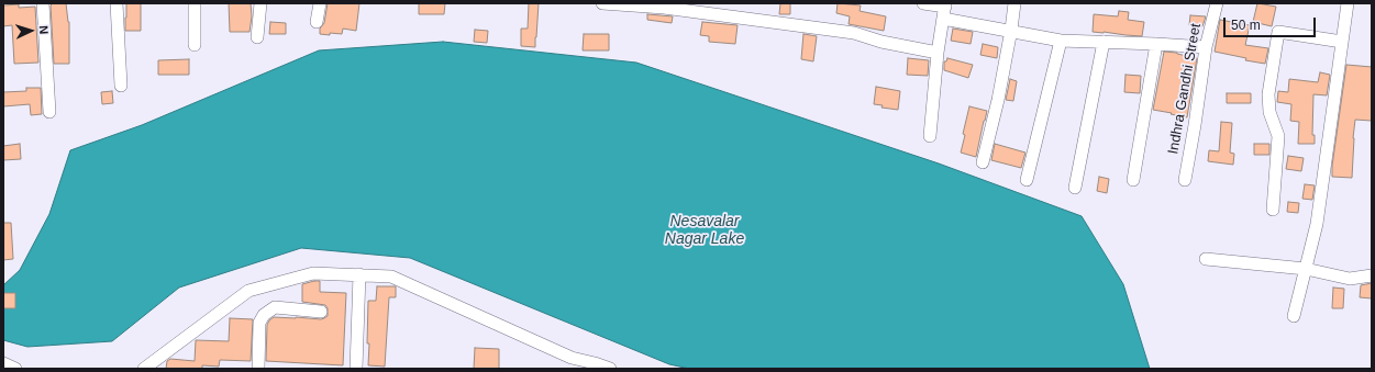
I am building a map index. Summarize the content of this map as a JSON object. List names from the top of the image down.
{
  "streets": {
    "street": ["Indhra Gandhi Street"]
  },
  "water": ["Nesavalar Nagar Lake"],
  "scale_bar": "50 m",
  "north": "right"
}
